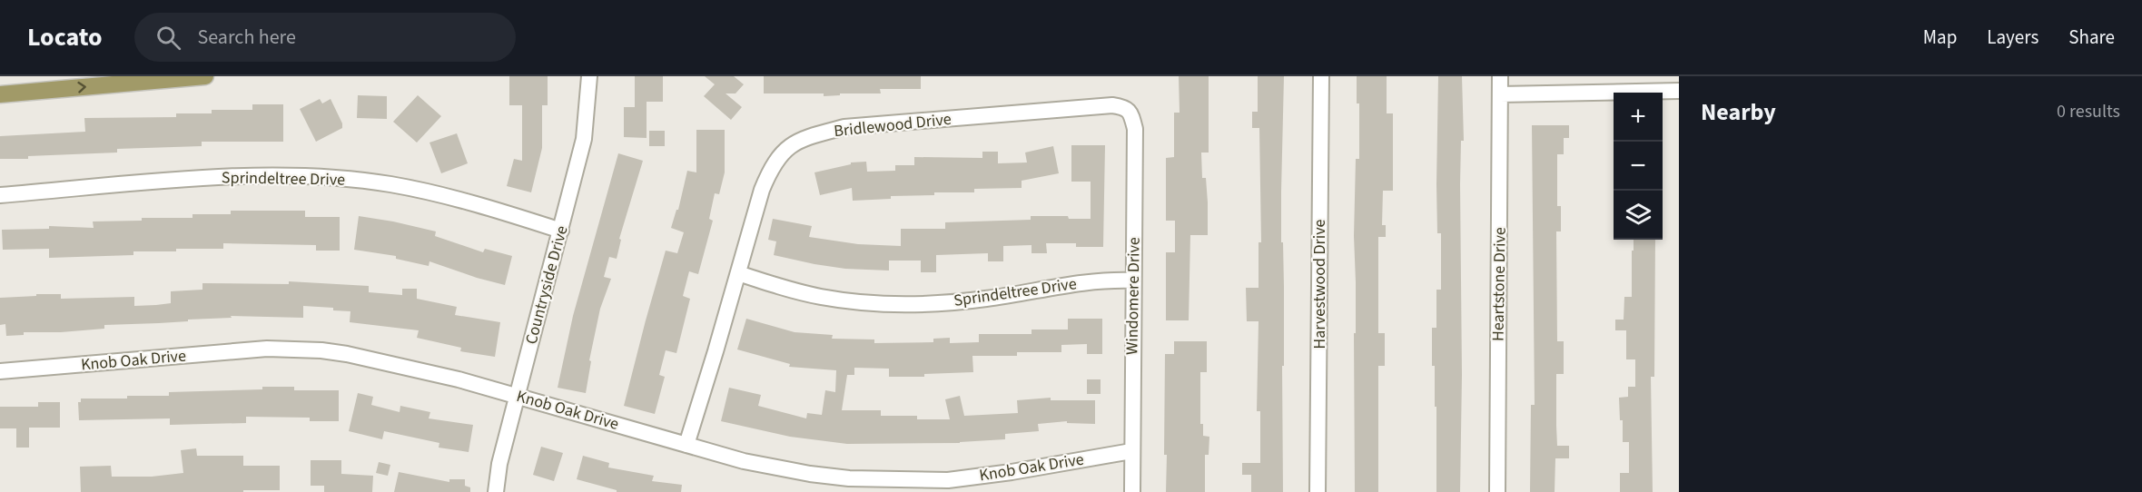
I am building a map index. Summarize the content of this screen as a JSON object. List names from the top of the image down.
{
  "streets": {
    "street": [
      "Bridlewood Drive",
      "Sprindeltree Drive",
      "Harvestwood Drive",
      "Heartstone Drive",
      "Countryside Drive",
      "Windomere Drive",
      "Knob Oak Drive"
    ]
  },
  "crossings": [
    ["Bridlewood Drive", "Sprindeltree Drive"],
    ["Bridlewood Drive", "Windomere Drive"],
    ["Bridlewood Drive", "Knob Oak Drive"],
    ["Sprindeltree Drive", "Countryside Drive"],
    ["Sprindeltree Drive", "Windomere Drive"],
    ["Countryside Drive", "Knob Oak Drive"],
    ["Windomere Drive", "Knob Oak Drive"]
  ],
  "page": {
    "header": "Locato",
    "search": "Search here",
    "nav": ["Map", "Layers", "Share"],
    "heading": ["Nearby", "0 results"],
    "map_buttons": ["+", "−"]
  }
}
